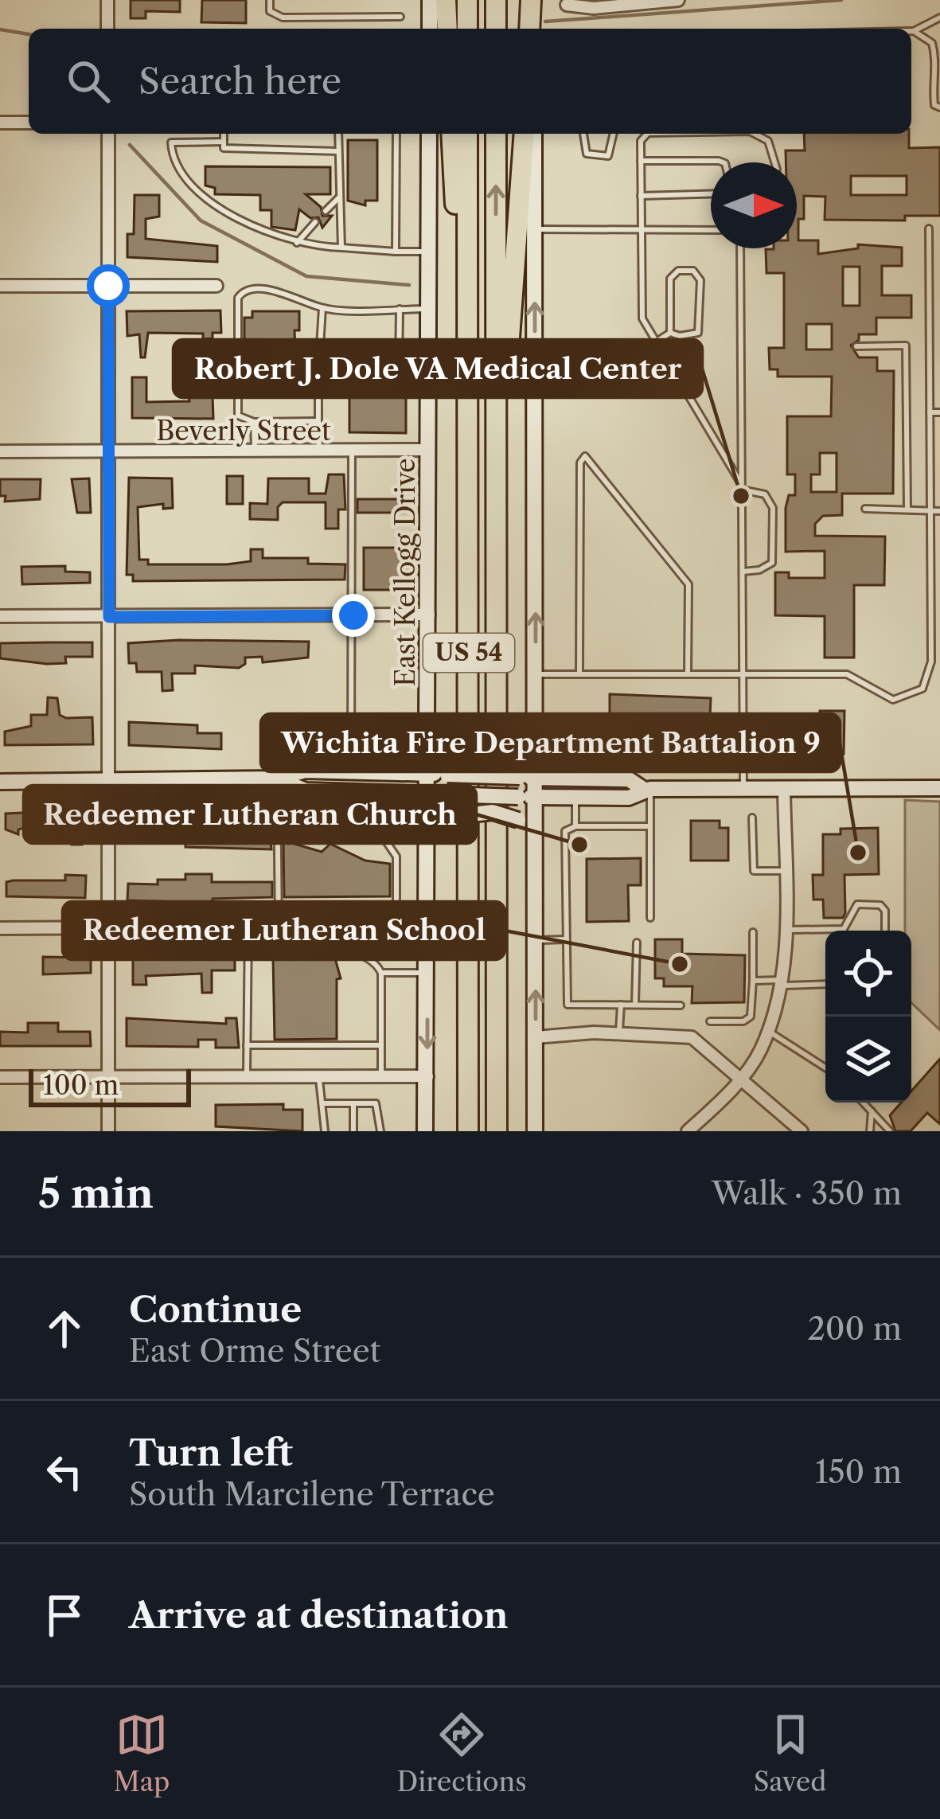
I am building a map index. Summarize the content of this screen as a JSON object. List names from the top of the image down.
{
  "streets": {
    "highway": ["US 54"],
    "main road": ["East Kellogg Drive"],
    "street": ["Beverly Street"]
  },
  "crossings": [
    ["Beverly Street", "East Kellogg Drive"]
  ],
  "places": [
    "Robert J. Dole VA Medical Center",
    "Redeemer Lutheran Church",
    "Wichita Fire Department Battalion 9",
    "Redeemer Lutheran School"
  ],
  "scale_bar": "100 m",
  "north": "right",
  "page": {
    "search": "Search here",
    "scale": "100 m",
    "heading": ["5 min", "Walk · 350 m"],
    "list": [
      ["Continue", "East Orme Street", "200 m"],
      ["Turn left", "South Marcilene Terrace", "150 m"],
      "Arrive at destination"
    ],
    "nav": ["Map", "Directions", "Saved"]
  }
}
